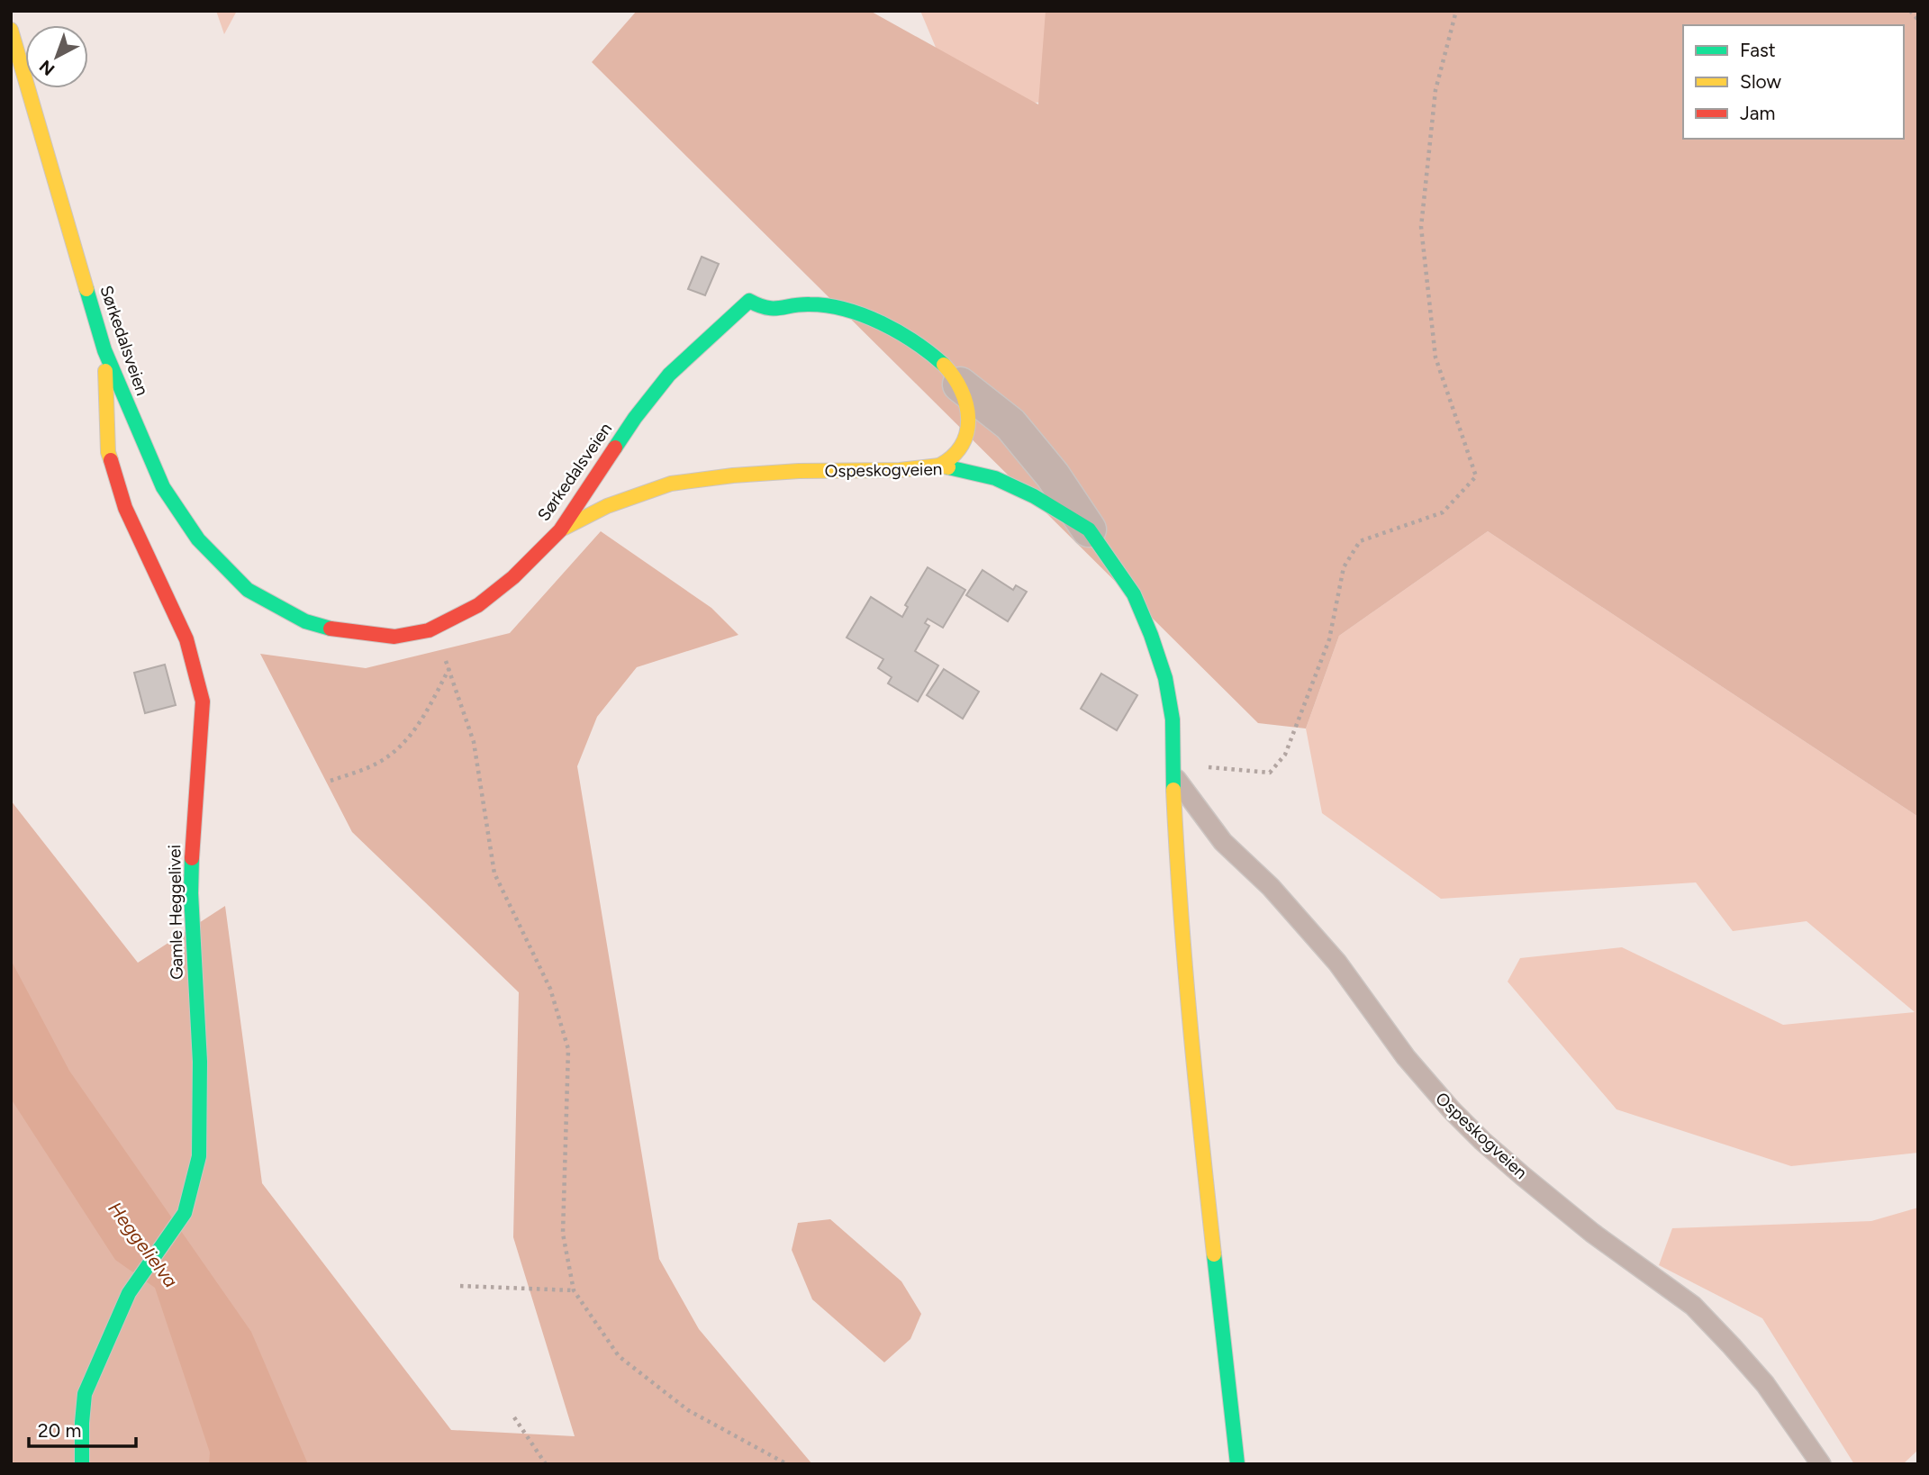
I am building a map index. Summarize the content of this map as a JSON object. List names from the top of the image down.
{
  "streets": {
    "street": ["Sørkedalsveien", "Ospeskogveien", "Gamle Heggelivei"]
  },
  "crossings": [
    ["Sørkedalsveien", "Ospeskogveien"],
    ["Sørkedalsveien", "Gamle Heggelivei"]
  ],
  "water": ["Heggelielva"],
  "legend": ["Fast", "Slow", "Jam"],
  "scale_bar": "20 m",
  "north": "bottom left"
}
